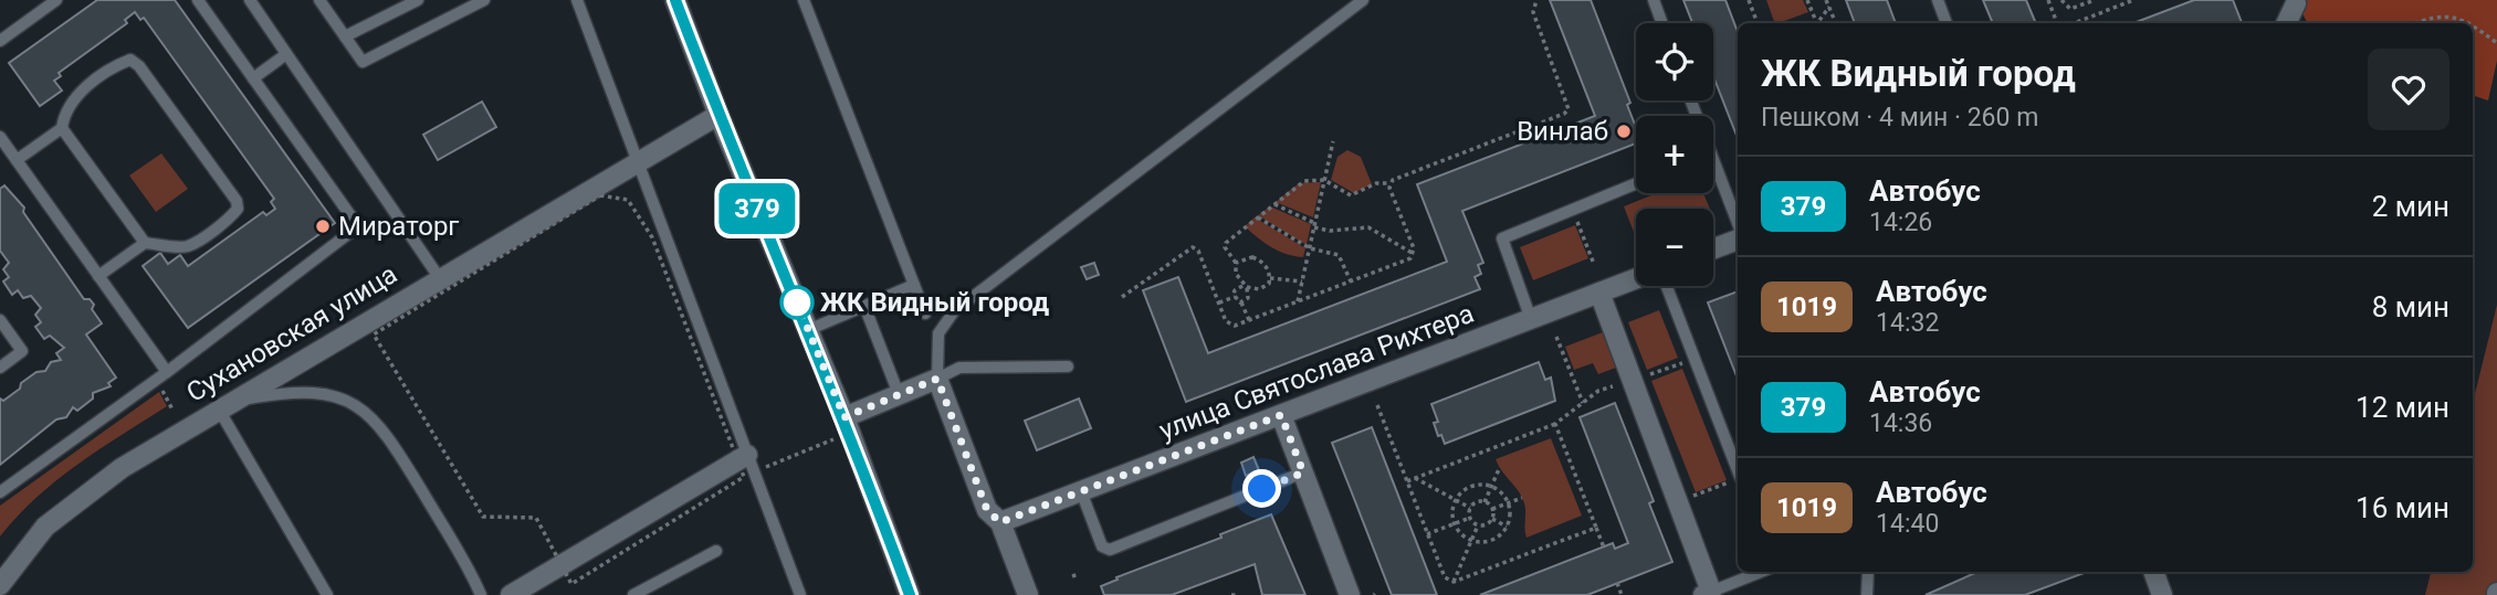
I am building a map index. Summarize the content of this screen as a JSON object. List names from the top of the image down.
{
  "streets": {
    "street": ["Сухановская улица", "улица Святослава Рихтера"]
  },
  "places": ["Винлаб", "Мираторг", "ЖК Видный город"],
  "lines": ["bus line 379"],
  "page": {
    "on_map": "379",
    "map_buttons": ["+", "−"],
    "heading": ["ЖК Видный город", "Пешком · 4 мин · 260 m"],
    "list": [
      {
        "mark": "379",
        "name": "Автобус",
        "note": "14:26",
        "value": "2 мин"
      },
      {
        "mark": "1019",
        "name": "Автобус",
        "note": "14:32",
        "value": "8 мин"
      },
      {
        "mark": "379",
        "name": "Автобус",
        "note": "14:36",
        "value": "12 мин"
      },
      {
        "mark": "1019",
        "name": "Автобус",
        "note": "14:40",
        "value": "16 мин"
      }
    ]
  }
}
